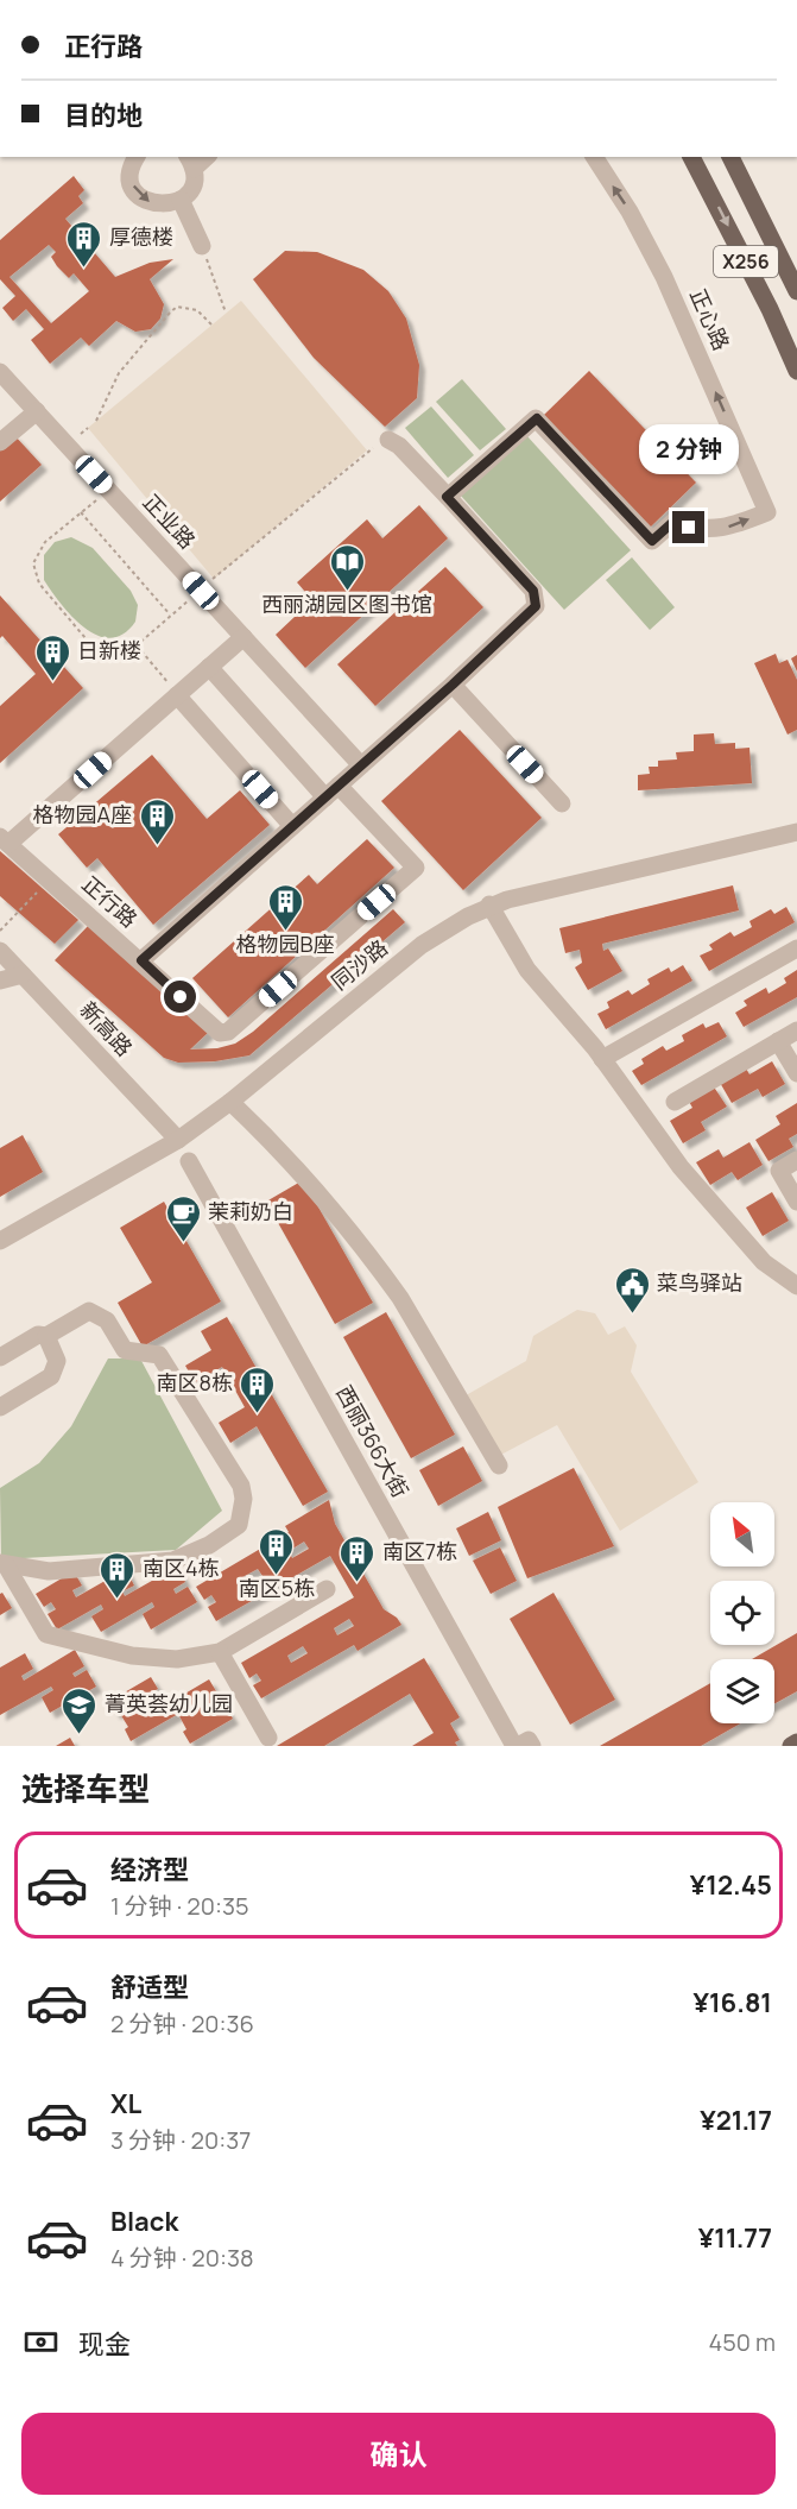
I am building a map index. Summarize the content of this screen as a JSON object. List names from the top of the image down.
{
  "streets": {
    "main road": ["X256"],
    "street": [
      "正心路",
      "正业路",
      "正行路",
      "同沙路",
      "新高路",
      "西丽366大街"
    ]
  },
  "crossings": [
    ["同沙路", "新高路"]
  ],
  "places": {
    "building": [
      "厚德楼",
      "日新楼",
      "格物园A座",
      "格物园B座",
      "南区8栋",
      "南区5栋",
      "南区7栋",
      "南区4栋"
    ],
    "library": ["西丽湖园区图书馆"],
    "cafe": ["茉莉奶白"],
    "public building": ["菜鸟驿站"],
    "school or university": ["菁英荟幼儿园"]
  },
  "north": "top left",
  "page": {
    "banner": ["正行路", "目的地"],
    "bubble": "2 分钟",
    "heading": "选择车型",
    "list": [
      {
        "name": "经济型",
        "note": "1 分钟 · 20:35",
        "value": "¥12.45"
      },
      {
        "name": "舒适型",
        "note": "2 分钟 · 20:36",
        "value": "¥16.81"
      },
      {
        "name": "XL",
        "note": "3 分钟 · 20:37",
        "value": "¥21.17"
      },
      {
        "name": "Black",
        "note": "4 分钟 · 20:38",
        "value": "¥11.77"
      }
    ],
    "pay": ["现金", "450 m"],
    "buttons": "确认"
  }
}
